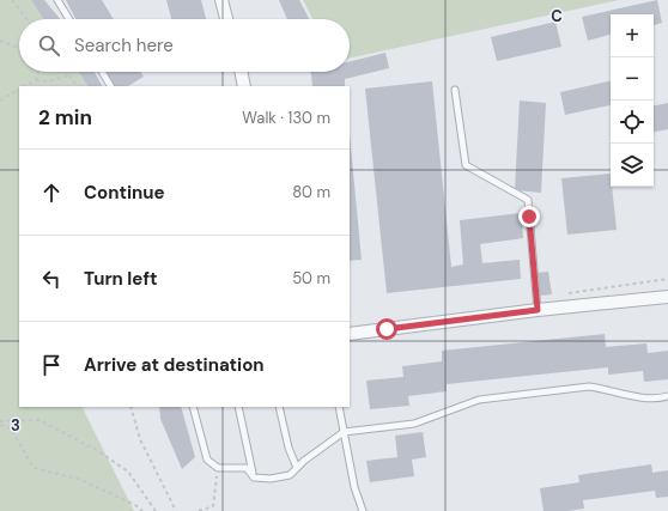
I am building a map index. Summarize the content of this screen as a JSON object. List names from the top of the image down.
{
  "page": {
    "map_buttons": ["+", "−"],
    "search": "Search here",
    "heading": ["2 min", "Walk · 130 m"],
    "list": [
      ["Continue", "80 m"],
      ["Turn left", "50 m"],
      "Arrive at destination"
    ]
  },
  "grid": {
    "columns": ["C"],
    "rows": ["3"]
  }
}
